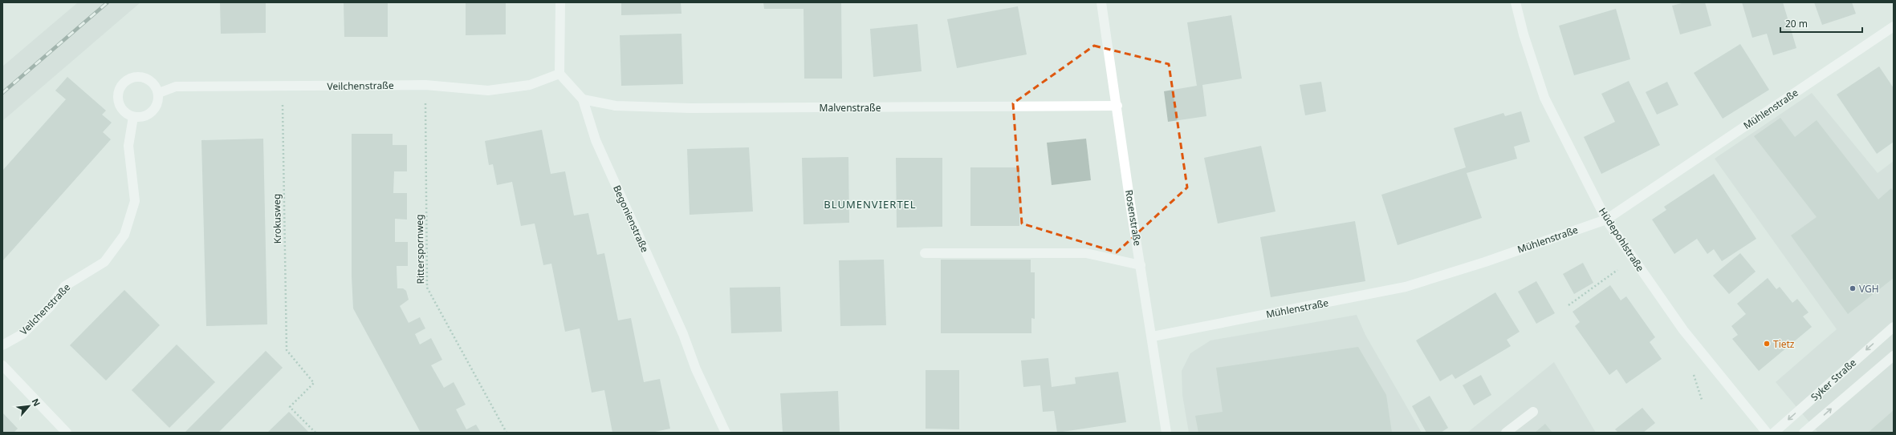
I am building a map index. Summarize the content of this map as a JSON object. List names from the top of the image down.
{
  "streets": {
    "street": [
      "Veilchenstraße",
      "Malvenstraße",
      "Mühlenstraße",
      "Rosenstraße",
      "Begonienstraße",
      "Hüdepohlstraße",
      "Syker Straße"
    ],
    "path": ["Krokusweg", "Ritterspornweg"]
  },
  "crossings": [
    ["Veilchenstraße", "Krokusweg"],
    ["Veilchenstraße", "Begonienstraße"],
    ["Veilchenstraße", "Ritterspornweg"],
    ["Malvenstraße", "Rosenstraße"],
    ["Malvenstraße", "Begonienstraße"],
    ["Mühlenstraße", "Rosenstraße"],
    ["Mühlenstraße", "Hüdepohlstraße"]
  ],
  "districts": ["BLUMENVIERTEL"],
  "places": ["VGH", "Tietz"],
  "scale_bar": "20 m",
  "north": "top right"
}
